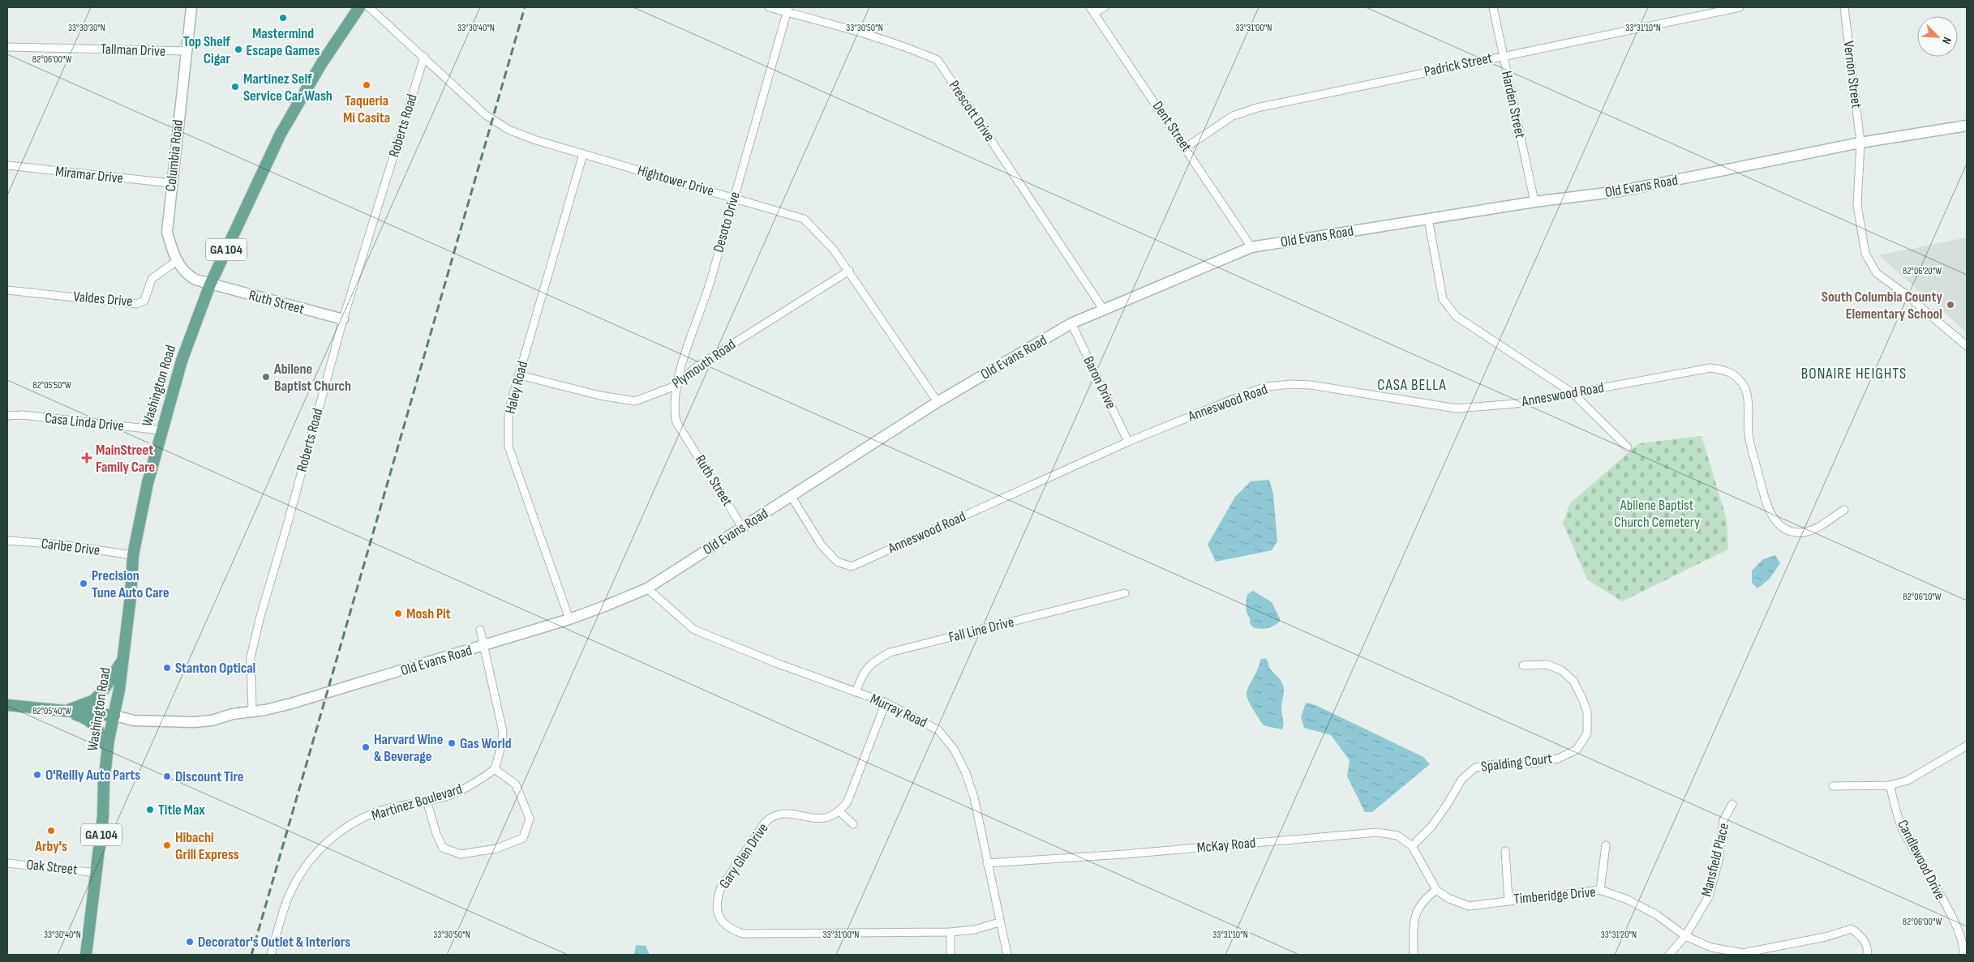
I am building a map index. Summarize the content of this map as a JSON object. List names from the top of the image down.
{
  "streets": {
    "main road": ["GA 104", "Washington Road"],
    "street": [
      "Tallman Drive",
      "Padrick Street",
      "Vernon Street",
      "Harden Street",
      "Prescott Drive",
      "Roberts Road",
      "Dent Street",
      "Columbia Road",
      "Miramar Drive",
      "Hightower Drive",
      "Old Evans Road",
      "Desoto Drive",
      "Valdes Drive",
      "Ruth Street",
      "Plymouth Road",
      "Baron Drive",
      "Haley Road",
      "Anneswood Road",
      "Casa Linda Drive",
      "Caribe Drive",
      "Fall Line Drive",
      "Murray Road",
      "Spalding Court",
      "Martinez Boulevard",
      "McKay Road",
      "Gary Glen Drive",
      "Mansfield Place",
      "Candlewood Drive",
      "Oak Street",
      "Timberidge Drive"
    ]
  },
  "crossings": [
    ["Tallman Drive", "Columbia Road"],
    ["Padrick Street", "Harden Street"],
    ["Padrick Street", "Dent Street"],
    ["Vernon Street", "Old Evans Road"],
    ["Harden Street", "Old Evans Road"],
    ["Prescott Drive", "Old Evans Road"],
    ["Prescott Drive", "Desoto Drive"],
    ["Roberts Road", "Hightower Drive"],
    ["Roberts Road", "Old Evans Road"],
    ["Roberts Road", "Ruth Street"],
    ["Dent Street", "Old Evans Road"],
    ["Columbia Road", "Miramar Drive"],
    ["Columbia Road", "Valdes Drive"],
    ["Columbia Road", "Ruth Street"],
    ["Columbia Road", "Washington Road"],
    ["Hightower Drive", "Old Evans Road"],
    ["Hightower Drive", "Desoto Drive"],
    ["Hightower Drive", "Plymouth Road"],
    ["Hightower Drive", "Haley Road"],
    ["Old Evans Road", "Ruth Street"],
    ["Old Evans Road", "Baron Drive"],
    ["Old Evans Road", "Washington Road"],
    ["Old Evans Road", "Haley Road"],
    ["Old Evans Road", "Anneswood Road"],
    ["Old Evans Road", "Murray Road"],
    ["Desoto Drive", "Ruth Street"],
    ["Desoto Drive", "Plymouth Road"],
    ["Ruth Street", "Washington Road"],
    ["Plymouth Road", "Haley Road"],
    ["Baron Drive", "Anneswood Road"],
    ["Washington Road", "Casa Linda Drive"],
    ["Washington Road", "Caribe Drive"],
    ["Washington Road", "Oak Street"],
    ["Fall Line Drive", "Murray Road"],
    ["Murray Road", "McKay Road"],
    ["Spalding Court", "McKay Road"],
    ["McKay Road", "Timberidge Drive"],
    ["Mansfield Place", "Timberidge Drive"]
  ],
  "districts": ["BONAIRE HEIGHTS", "CASA BELLA"],
  "parks": ["Abilene Baptist Church Cemetery"],
  "places": {
    "other": [
      "Mastermind Escape Games",
      "Top Shelf Cigar",
      "Taqueria Mi Casita",
      "Martinez Self Service Car Wash",
      "South Columbia County Elementary School",
      "Abilene Baptist Church",
      "Precision Tune Auto Care",
      "Mosh Pit",
      "Stanton Optical",
      "Gas World",
      "Harvard Wine & Beverage",
      "O'Reilly Auto Parts",
      "Discount Tire",
      "Title Max",
      "Arby's",
      "Hibachi Grill Express",
      "Decorator's Outlet & Interiors"
    ],
    "health": ["MainStreet Family Care"]
  },
  "north": "bottom right",
  "coordinates": [
    "33°30'30\"N",
    "33°30'40\"N",
    "33°30'50\"N",
    "33°31'00\"N",
    "33°31'10\"N",
    "82°06'00\"W",
    "82°06'20\"W",
    "82°05'50\"W",
    "82°06'10\"W",
    "82°05'40\"W",
    "33°31'20\"N"
  ]
}
